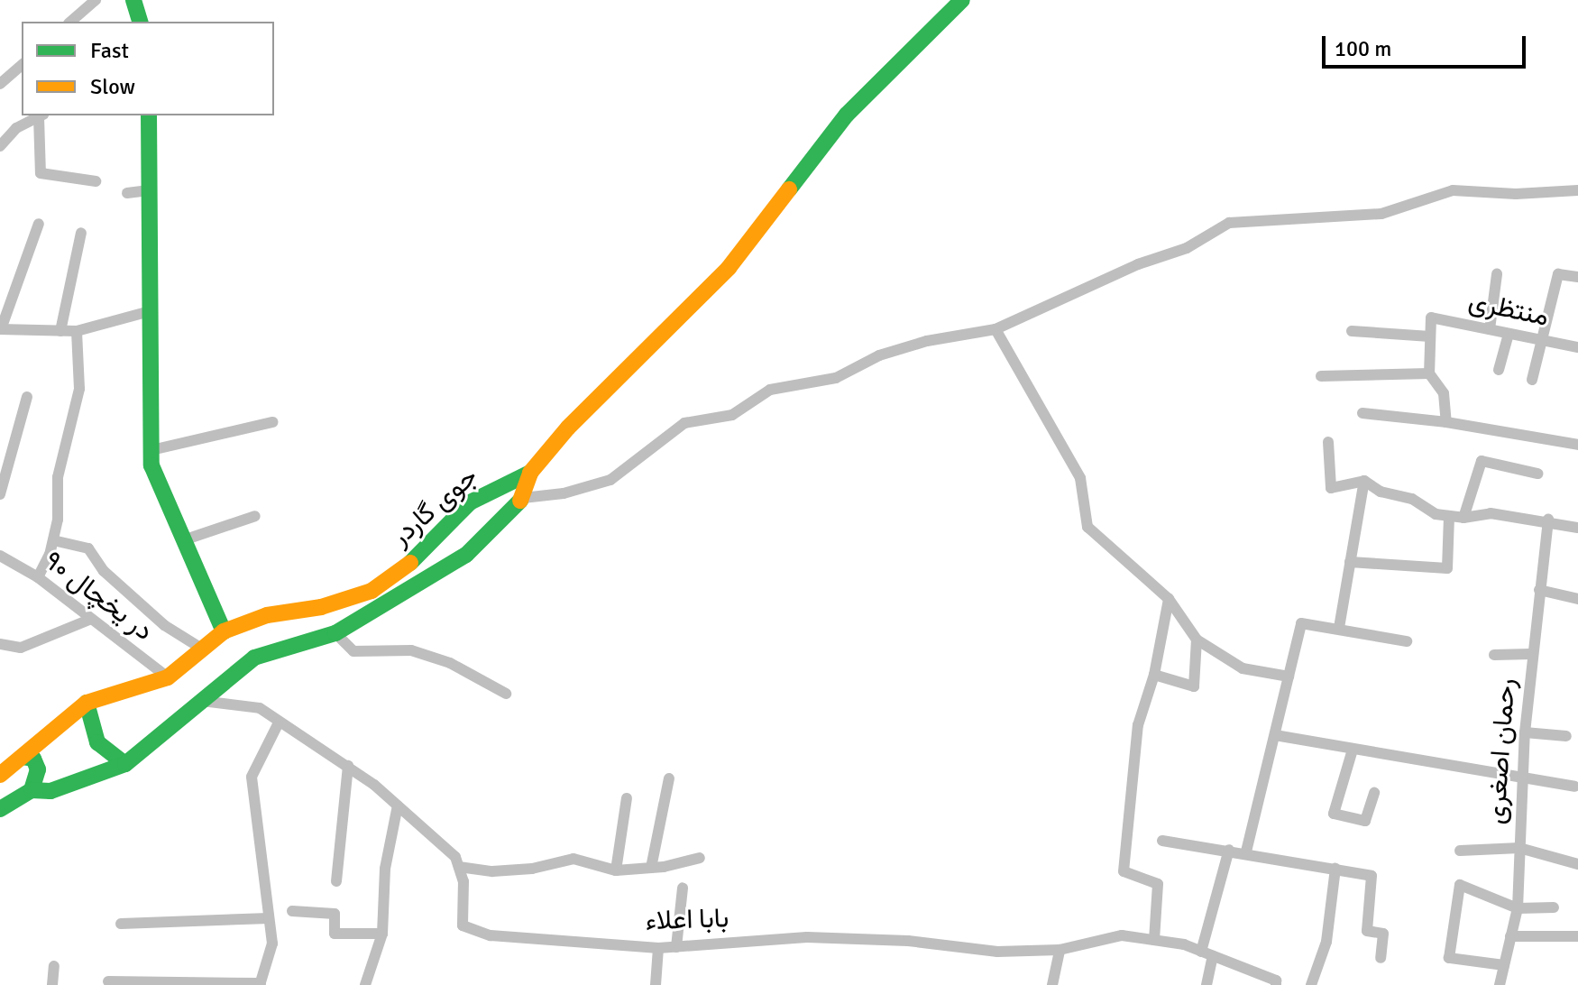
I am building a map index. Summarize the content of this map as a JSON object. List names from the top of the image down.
{
  "streets": {
    "street": [
      "منتظری",
      "جوی گاردر",
      "در یخچال ۹۰",
      "رحمان اصغری",
      "بابا اعلاء"
    ]
  },
  "crossings": [
    ["جوی گاردر", "در یخچال ۹۰"]
  ],
  "legend": ["Fast", "Slow"],
  "scale_bar": "100 m"
}
